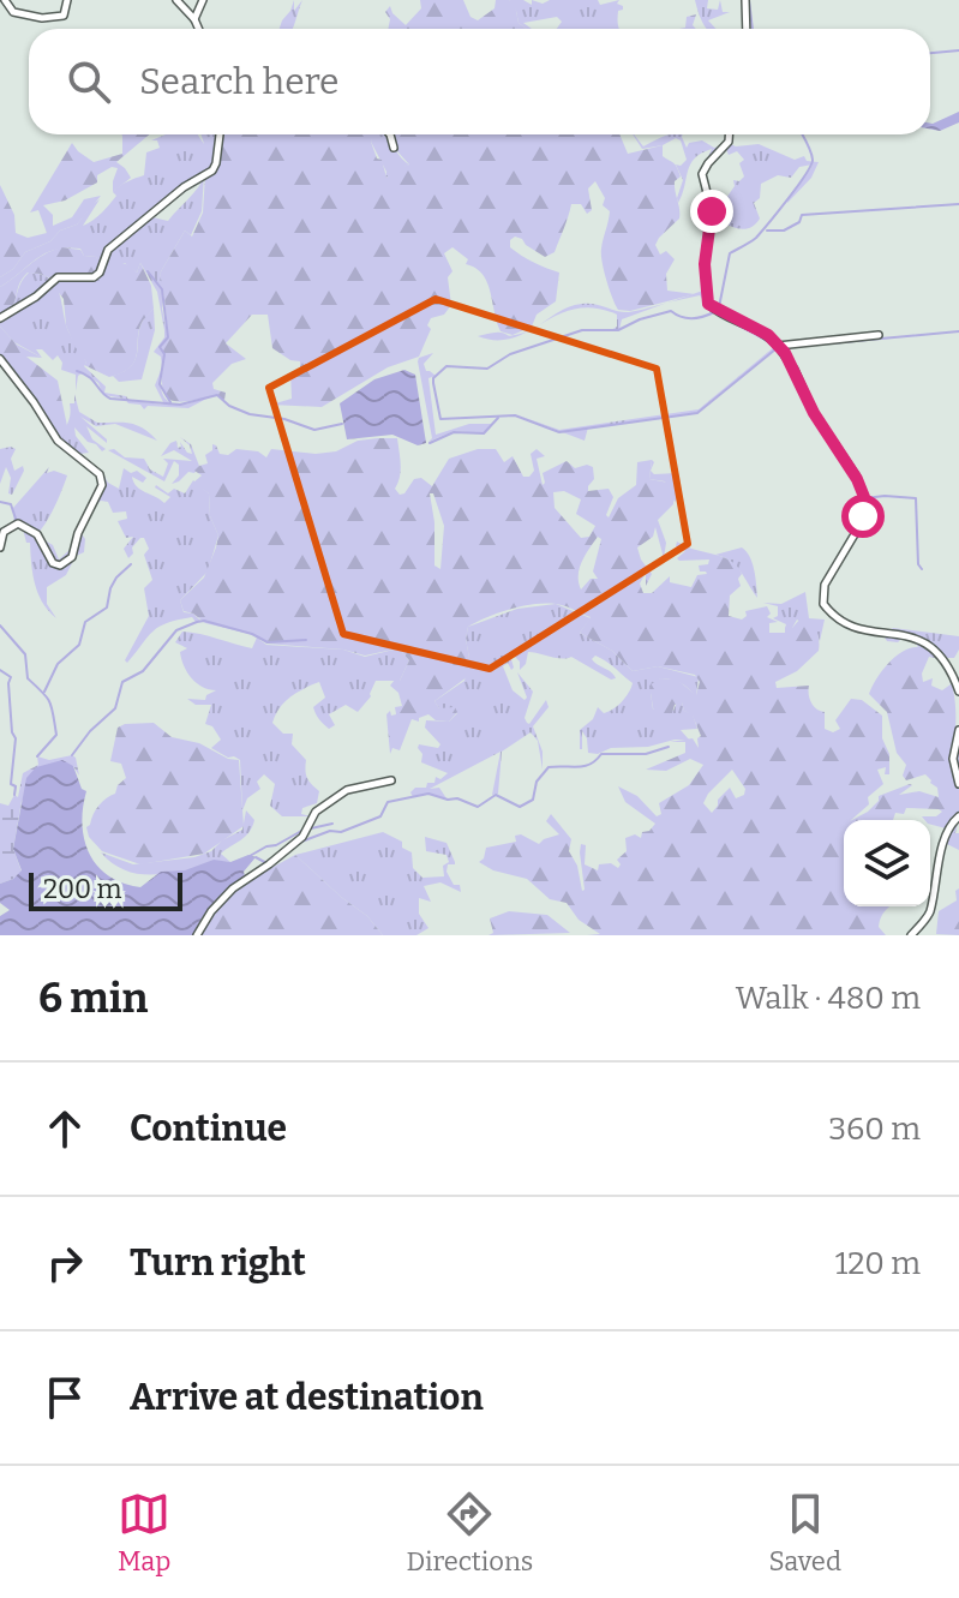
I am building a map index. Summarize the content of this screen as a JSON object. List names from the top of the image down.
{
  "scale_bar": "200 m",
  "page": {
    "search": "Search here",
    "scale": "200 m",
    "heading": ["6 min", "Walk · 480 m"],
    "list": [
      ["Continue", "360 m"],
      ["Turn right", "120 m"],
      "Arrive at destination"
    ],
    "nav": ["Map", "Directions", "Saved"]
  }
}
